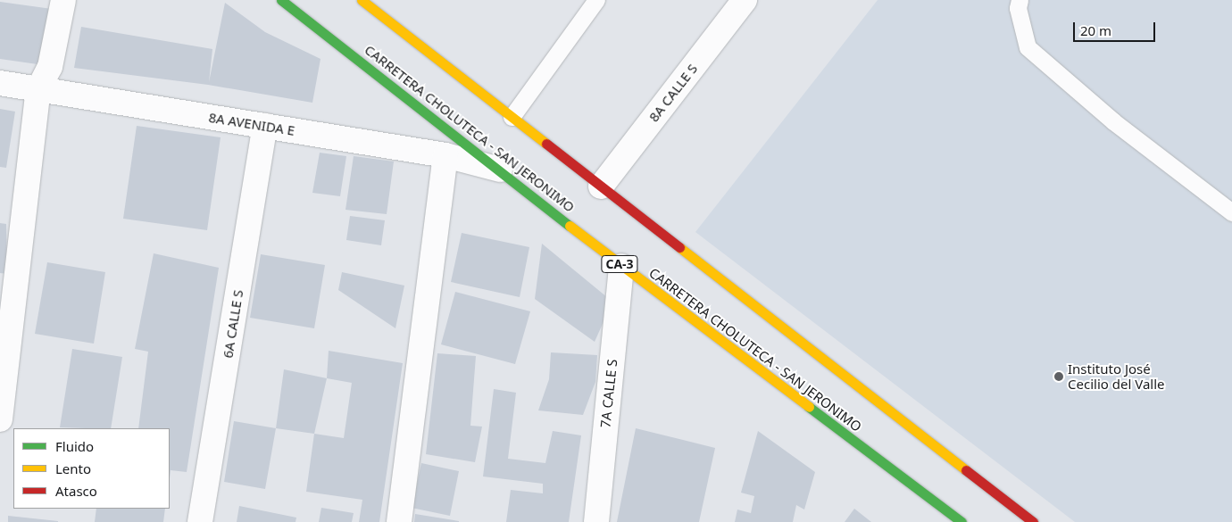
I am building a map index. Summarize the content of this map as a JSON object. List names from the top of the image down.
{
  "streets": {
    "highway": ["CARRETERA CHOLUTECA - SAN JERONIMO", "CA-3"],
    "street": [
      "8A CALLE S",
      "8A AVENIDA E",
      "6A CALLE S",
      "7A CALLE S"
    ]
  },
  "crossings": [
    ["8A AVENIDA E", "CARRETERA CHOLUTECA - SAN JERONIMO"],
    ["8A AVENIDA E", "6A CALLE S"],
    ["CARRETERA CHOLUTECA - SAN JERONIMO", "7A CALLE S"]
  ],
  "places": ["Instituto José Cecilio del Valle"],
  "legend": ["Fluido", "Lento", "Atasco"],
  "scale_bar": "20 m"
}
